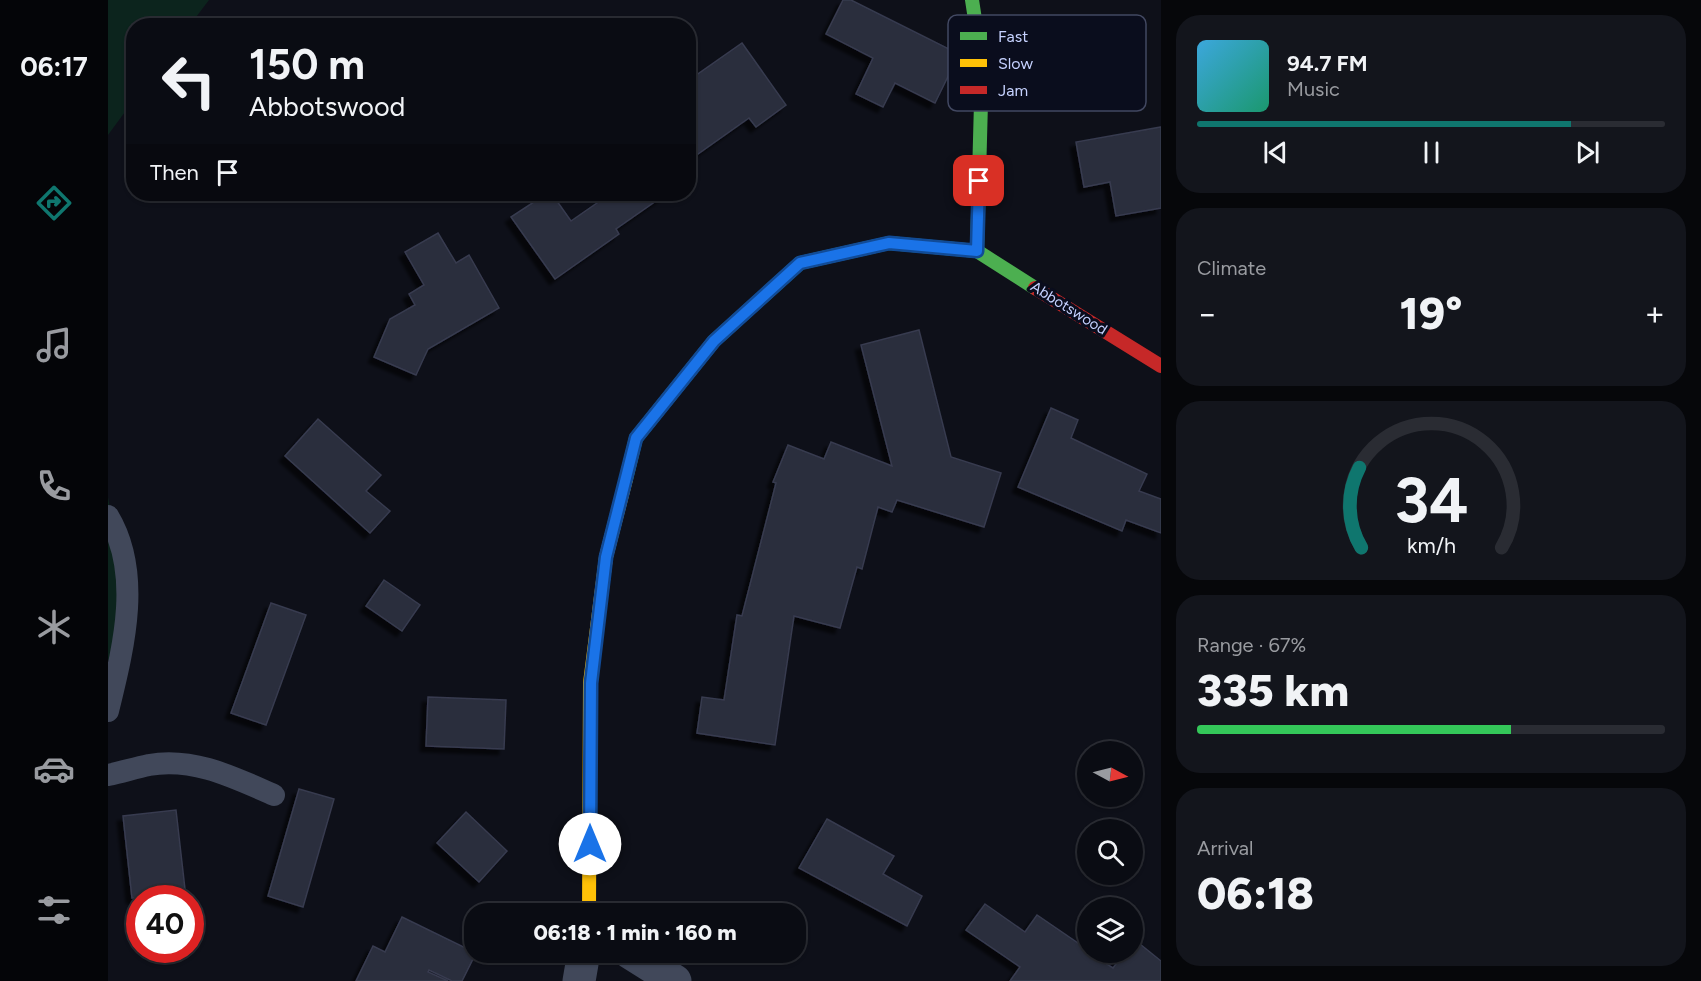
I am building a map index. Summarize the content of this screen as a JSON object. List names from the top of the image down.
{
  "streets": {
    "street": ["Abbotswood"]
  },
  "legend": ["Fast", "Slow", "Jam"],
  "north": "right",
  "page": {
    "tabs": "06:17",
    "turn": ["150 m", "Abbotswood"],
    "song": ["94.7 FM", "Music"],
    "then": "Then",
    "tile": [
      "Climate",
      ["Range · 67%", "335 km"],
      ["Arrival", "06:18"]
    ],
    "heat": ["−", "19°", "+"],
    "limit": "40",
    "trip": "06:18 · 1 min · 160 m",
    "gauge": ["34", "km/h"]
  }
}
